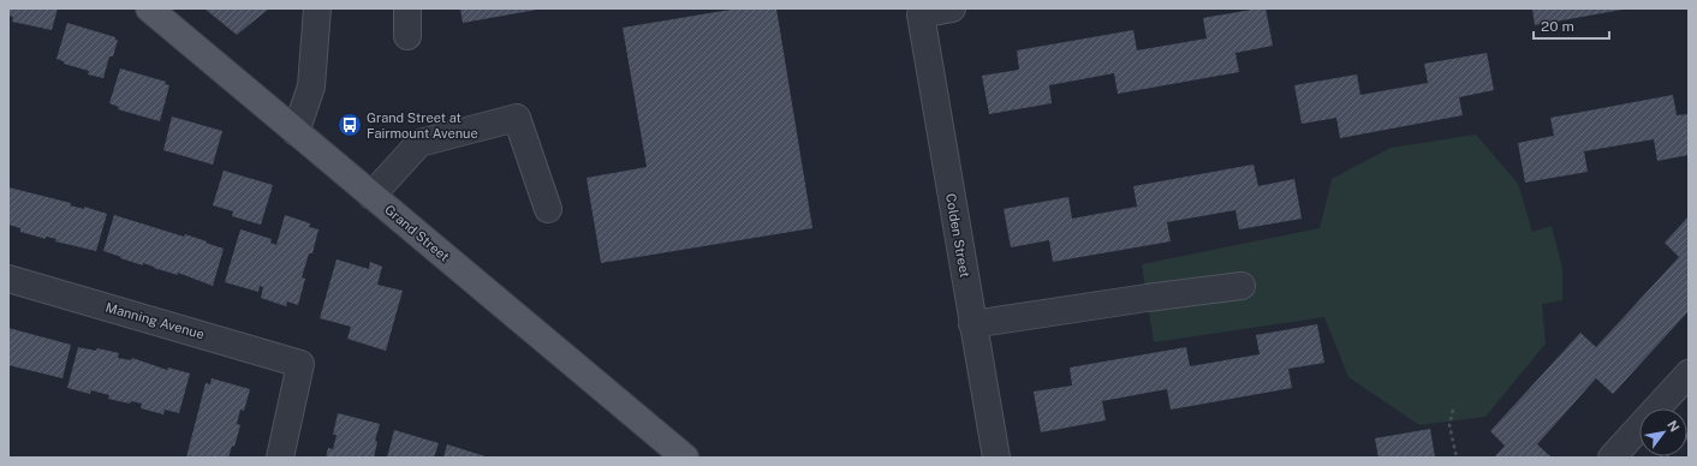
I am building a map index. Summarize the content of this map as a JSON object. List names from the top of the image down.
{
  "streets": {
    "main road": ["Grand Street"],
    "street": ["Colden Street", "Manning Avenue"]
  },
  "places": {
    "bus stop": ["Grand Street at Fairmount Avenue"]
  },
  "scale_bar": "20 m",
  "north": "top right"
}
